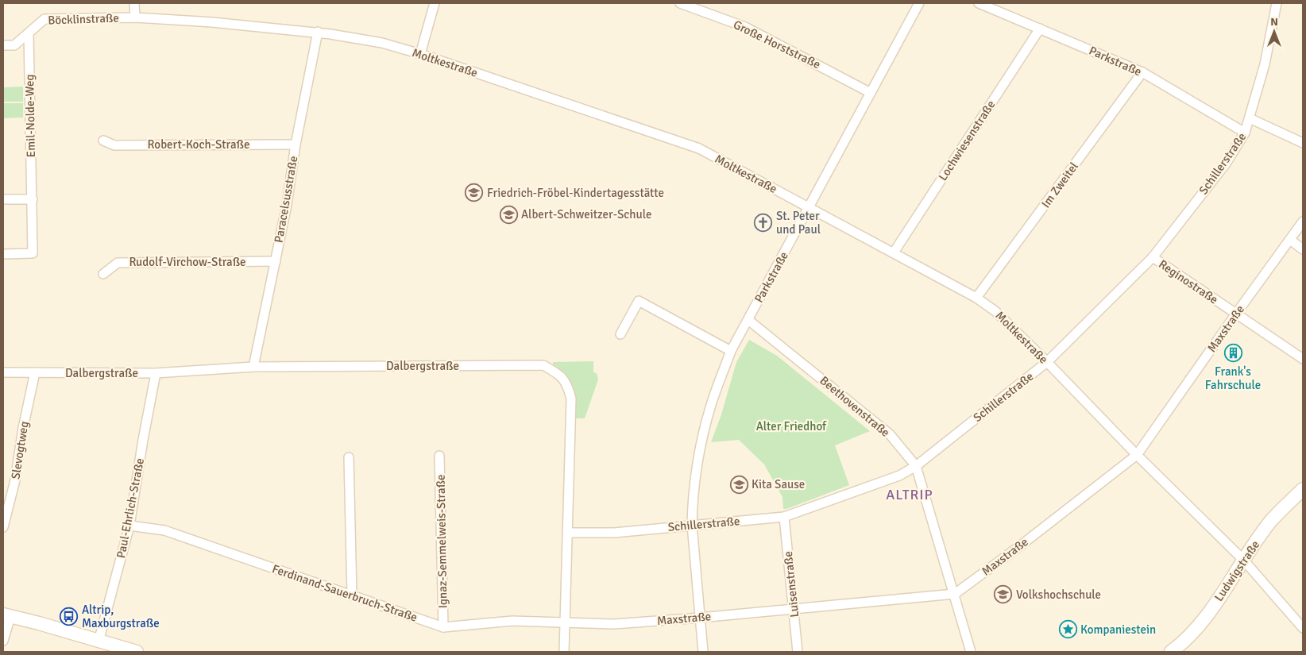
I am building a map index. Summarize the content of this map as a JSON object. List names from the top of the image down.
{
  "streets": {
    "street": [
      "Böcklinstraße",
      "Große Horststraße",
      "Parkstraße",
      "Moltkestraße",
      "Emil-Nolde-Weg",
      "Lochwiesenstraße",
      "Robert-Koch-Straße",
      "Schillerstraße",
      "Im Zweitel",
      "Paracelsusstraße",
      "Rudolf-Virchow-Straße",
      "Reginostraße",
      "Maxstraße",
      "Dalbergstraße",
      "Beethovenstraße",
      "Slevogtweg",
      "Paul-Ehrlich-Straße",
      "Ignaz-Semmelweis-Straße",
      "Ludwigstraße",
      "Luisenstraße",
      "Ferdinand-Sauerbruch-Straße"
    ]
  },
  "crossings": [
    ["Böcklinstraße", "Moltkestraße"],
    ["Böcklinstraße", "Emil-Nolde-Weg"],
    ["Große Horststraße", "Parkstraße"],
    ["Parkstraße", "Moltkestraße"],
    ["Parkstraße", "Lochwiesenstraße"],
    ["Parkstraße", "Schillerstraße"],
    ["Parkstraße", "Im Zweitel"],
    ["Parkstraße", "Maxstraße"],
    ["Parkstraße", "Beethovenstraße"],
    ["Moltkestraße", "Lochwiesenstraße"],
    ["Moltkestraße", "Schillerstraße"],
    ["Moltkestraße", "Im Zweitel"],
    ["Moltkestraße", "Paracelsusstraße"],
    ["Moltkestraße", "Maxstraße"],
    ["Moltkestraße", "Ludwigstraße"],
    ["Robert-Koch-Straße", "Paracelsusstraße"],
    ["Schillerstraße", "Reginostraße"],
    ["Schillerstraße", "Dalbergstraße"],
    ["Schillerstraße", "Beethovenstraße"],
    ["Schillerstraße", "Luisenstraße"],
    ["Paracelsusstraße", "Rudolf-Virchow-Straße"],
    ["Paracelsusstraße", "Dalbergstraße"],
    ["Reginostraße", "Maxstraße"],
    ["Maxstraße", "Dalbergstraße"],
    ["Maxstraße", "Beethovenstraße"],
    ["Maxstraße", "Luisenstraße"],
    ["Maxstraße", "Ferdinand-Sauerbruch-Straße"],
    ["Dalbergstraße", "Slevogtweg"],
    ["Dalbergstraße", "Paul-Ehrlich-Straße"],
    ["Dalbergstraße", "Ferdinand-Sauerbruch-Straße"],
    ["Paul-Ehrlich-Straße", "Ferdinand-Sauerbruch-Straße"],
    ["Ignaz-Semmelweis-Straße", "Ferdinand-Sauerbruch-Straße"]
  ],
  "districts": ["ALTRIP"],
  "parks": ["Alter Friedhof"],
  "places": {
    "school or university": [
      "Friedrich-Fröbel-Kindertagesstätte",
      "Albert-Schweitzer-Schule",
      "Kita Sause",
      "Volkshochschule"
    ],
    "church": ["St. Peter und Paul"],
    "building": ["Frank's Fahrschule"],
    "bus stop": ["Altrip, Maxburgstraße"],
    "place": ["Kompaniestein"]
  },
  "north": "top"
}
